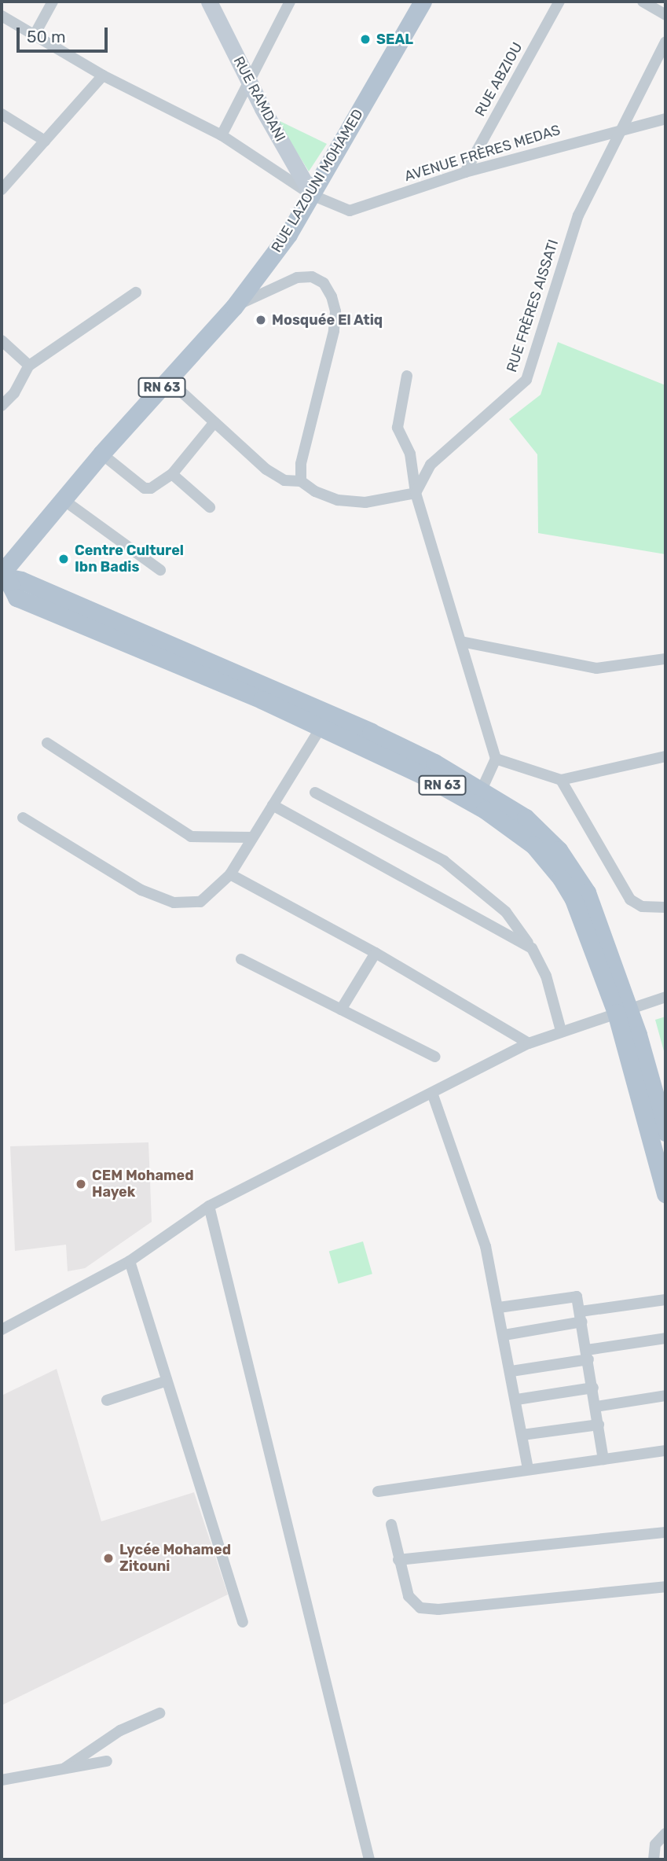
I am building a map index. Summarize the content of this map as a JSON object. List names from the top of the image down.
{
  "streets": {
    "main road": ["RUE RAMDANI", "RUE LAZOUNI MOHAMED", "RN 63"],
    "street": ["RUE ABZIOU", "AVENUE FRÈRES MEDAS", "RUE FRÈRES AISSATI"]
  },
  "crossings": [
    ["RUE ABZIOU", "AVENUE FRÈRES MEDAS"],
    ["RUE RAMDANI", "AVENUE FRÈRES MEDAS"],
    ["RUE RAMDANI", "RUE LAZOUNI MOHAMED"],
    ["AVENUE FRÈRES MEDAS", "RUE LAZOUNI MOHAMED"],
    ["AVENUE FRÈRES MEDAS", "RUE FRÈRES AISSATI"],
    ["RUE LAZOUNI MOHAMED", "RN 63"]
  ],
  "places": [
    "SEAL",
    "Mosquée El Atiq",
    "Centre Culturel Ibn Badis",
    "CEM Mohamed Hayek",
    "Lycée Mohamed Zitouni"
  ],
  "scale_bar": "50 m"
}
